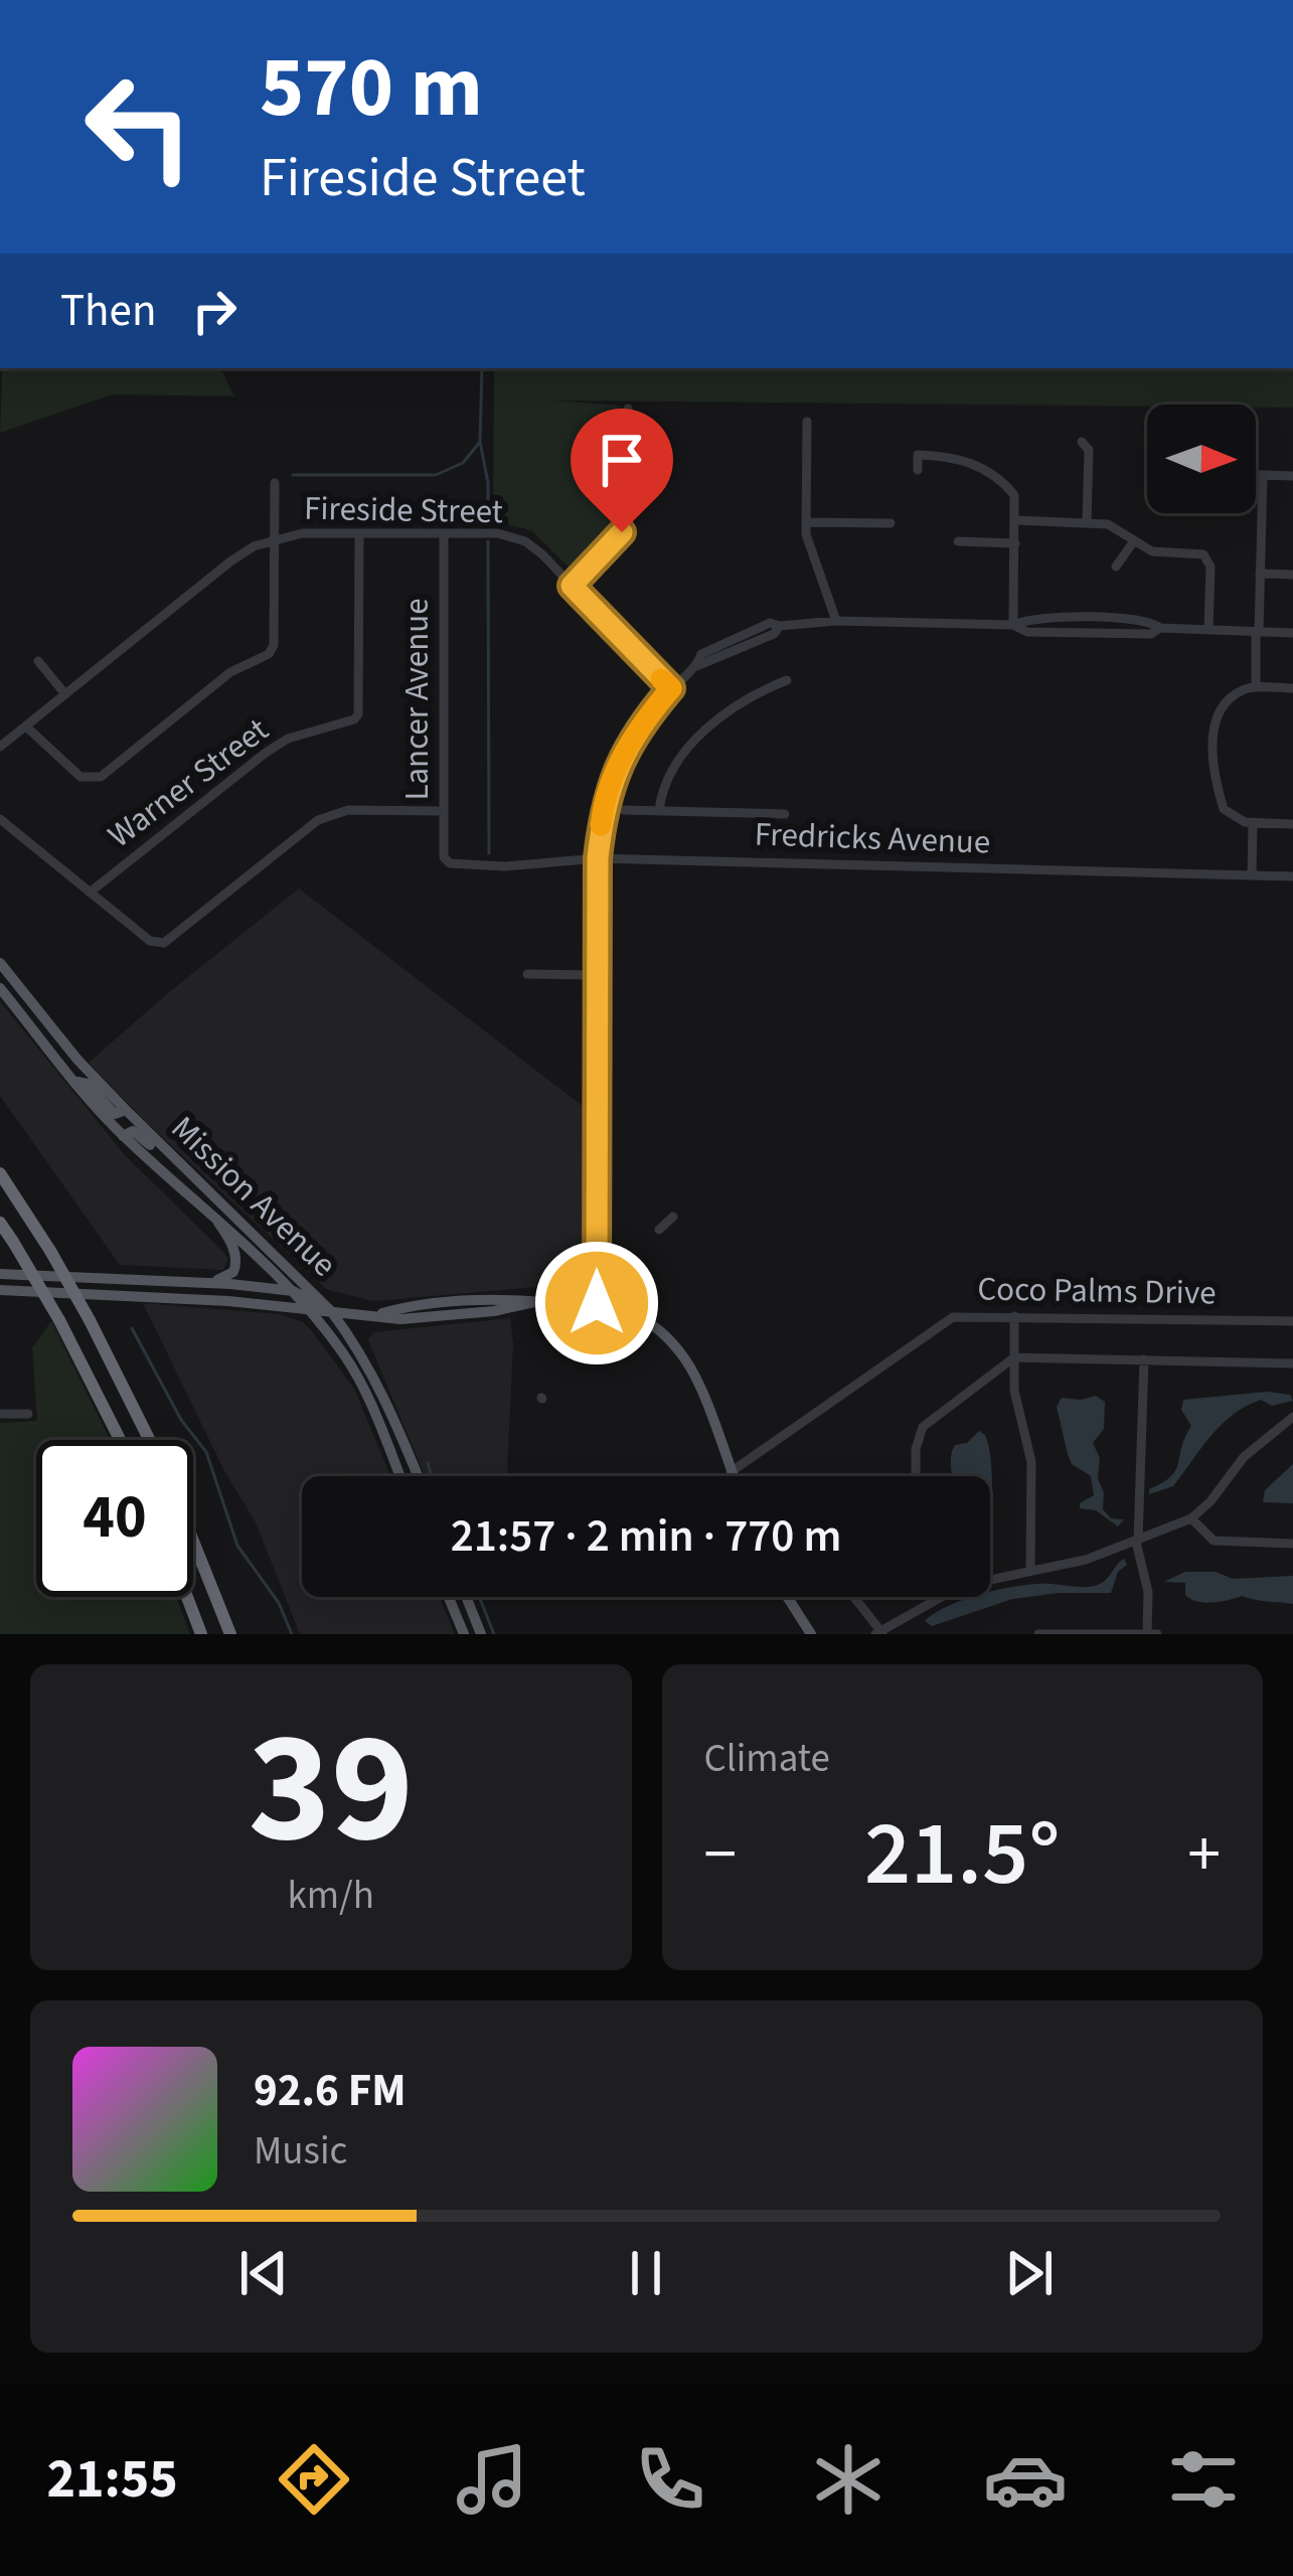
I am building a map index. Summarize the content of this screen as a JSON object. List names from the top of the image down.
{
  "streets": {
    "main road": ["Mission Avenue"],
    "street": [
      "Fireside Street",
      "Lancer Avenue",
      "Warner Street",
      "Fredricks Avenue",
      "Coco Palms Drive"
    ]
  },
  "crossings": [
    ["Fireside Street", "Lancer Avenue"],
    ["Fireside Street", "Warner Street"],
    ["Lancer Avenue", "Fredricks Avenue"]
  ],
  "north": "right",
  "page": {
    "turn": ["570 m", "Fireside Street"],
    "then": "Then",
    "limit": "40",
    "trip": "21:57 · 2 min · 770 m",
    "tile": [
      ["39", "km/h"],
      "Climate"
    ],
    "heat": ["−", "21.5°", "+"],
    "song": ["92.6 FM", "Music"],
    "tabs": "21:55"
  }
}
